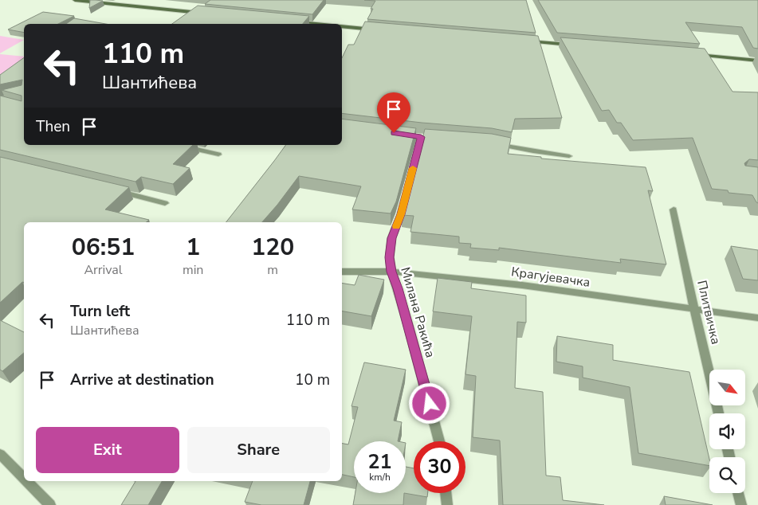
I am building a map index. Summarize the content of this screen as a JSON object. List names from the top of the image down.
{
  "streets": {
    "street": ["Крагујевачка", "Милана Ракића", "Плитвичка"]
  },
  "crossings": [
    ["Крагујевачка", "Милана Ракића"],
    ["Крагујевачка", "Плитвичка"]
  ],
  "north": "bottom right",
  "page": {
    "turn": ["110 m", "Шантићева"],
    "then": "Then",
    "eta": [
      "06:51",
      "Arrival",
      "1",
      "min",
      "120",
      "m"
    ],
    "list": [
      {
        "name": "Turn left",
        "note": "Шантићева",
        "value": "110 m"
      },
      {
        "name": "Arrive at destination",
        "value": "10 m"
      }
    ],
    "buttons": ["Exit", "Share"],
    "speed": "21 km/h",
    "limit": "30"
  }
}
